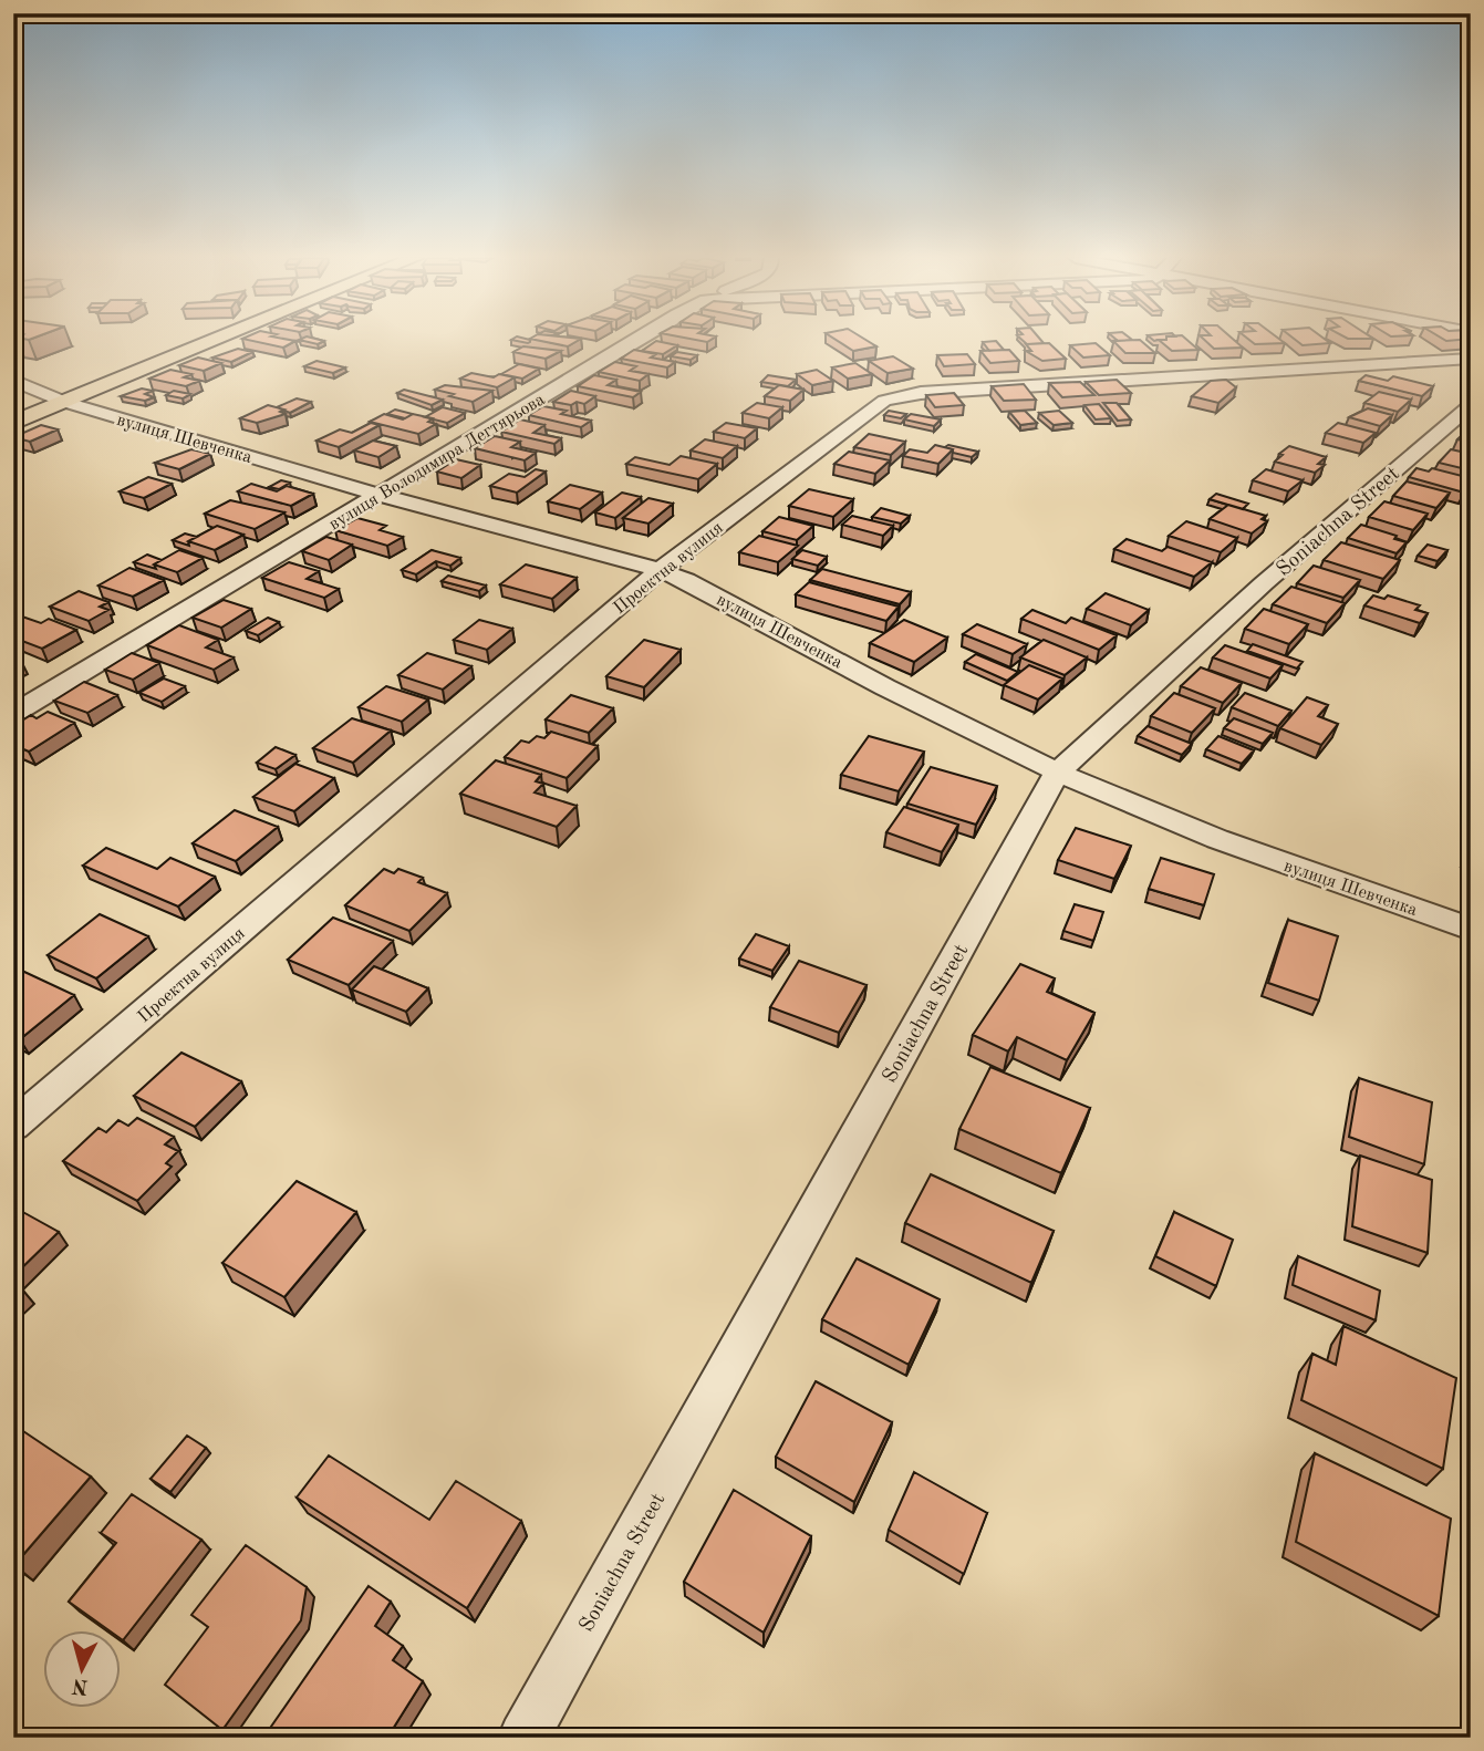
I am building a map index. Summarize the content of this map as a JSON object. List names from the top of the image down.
{
  "streets": {
    "street": [
      "вулиця Шевченка",
      "вулиця Володимира Дегтярьова",
      "Soniachna Street",
      "Проектна вулиця"
    ]
  },
  "crossings": [
    ["вулиця Шевченка", "вулиця Володимира Дегтярьова"],
    ["вулиця Шевченка", "Soniachna Street"],
    ["вулиця Шевченка", "Проектна вулиця"]
  ],
  "north": "bottom"
}
